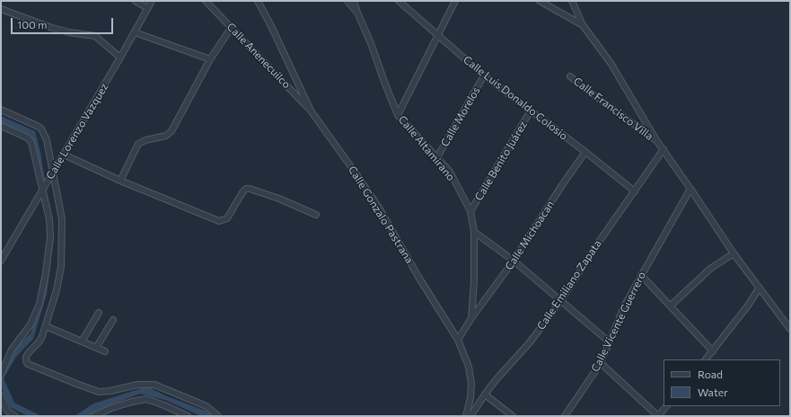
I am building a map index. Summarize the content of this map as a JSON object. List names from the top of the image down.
{
  "streets": {
    "street": [
      "Calle Anenecuilco",
      "Calle Luis Donaldo Colosio",
      "Calle Francisco Villa",
      "Calle Morelos",
      "Calle Lorenzo Vazquez",
      "Calle Altamirano",
      "Calle Benito Juárez",
      "Calle Gonzalo Pastrana",
      "Calle Michoacan",
      "Calle Emiliano Zapata",
      "Calle Vicente Guerrero"
    ]
  },
  "crossings": [
    ["Calle Anenecuilco", "Calle Gonzalo Pastrana"],
    ["Calle Luis Donaldo Colosio", "Calle Morelos"],
    ["Calle Luis Donaldo Colosio", "Calle Benito Juárez"],
    ["Calle Luis Donaldo Colosio", "Calle Michoacan"],
    ["Calle Luis Donaldo Colosio", "Calle Emiliano Zapata"],
    ["Calle Morelos", "Calle Altamirano"],
    ["Calle Altamirano", "Calle Benito Juárez"],
    ["Calle Altamirano", "Calle Gonzalo Pastrana"],
    ["Calle Altamirano", "Calle Michoacan"]
  ],
  "legend": ["Road", "Water"],
  "scale_bar": "100 m"
}
